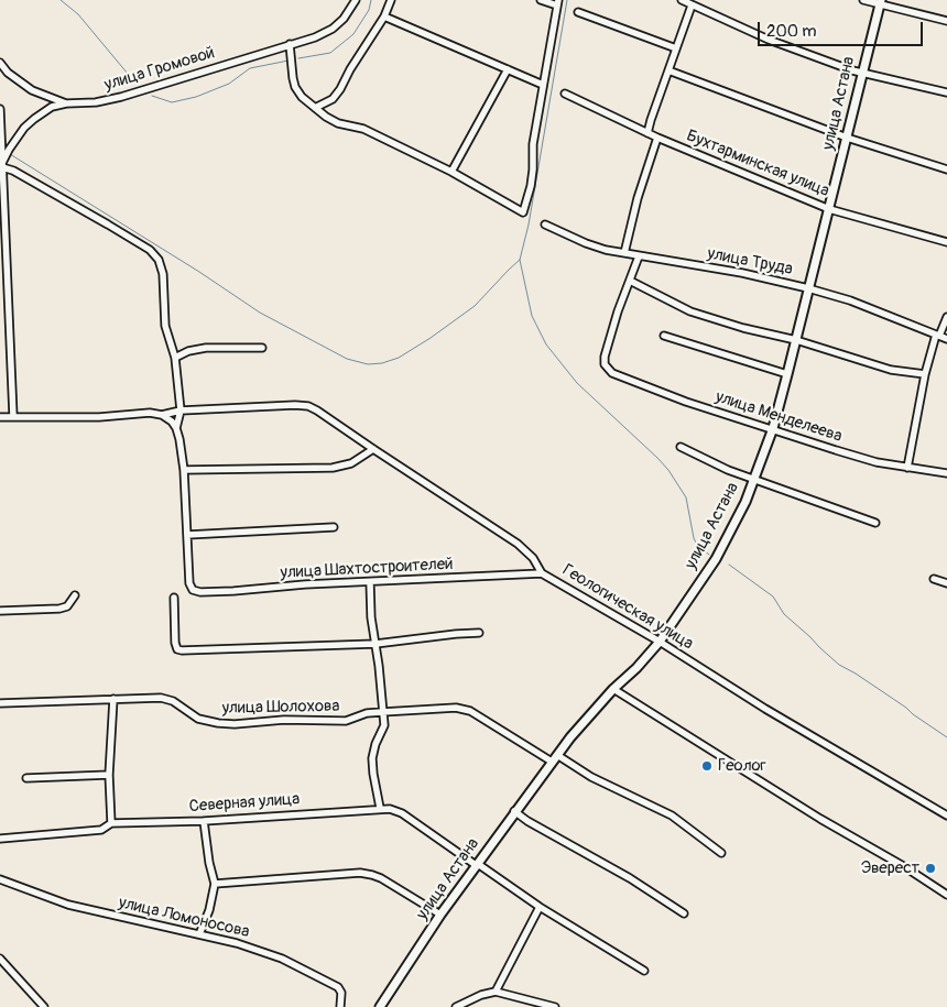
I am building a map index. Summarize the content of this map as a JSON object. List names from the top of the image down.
{
  "streets": {
    "street": [
      "улица Громовой",
      "улица Астана",
      "Бухтарминская улица",
      "улица Труда",
      "улица Менделеева",
      "улица Шахтостроителей",
      "Геологическая улица",
      "улица Шолохова",
      "Северная улица",
      "улица Ломоносова"
    ]
  },
  "crossings": [
    ["улица Астана", "Бухтарминская улица"],
    ["улица Астана", "улица Труда"],
    ["улица Астана", "улица Менделеева"],
    ["улица Астана", "Геологическая улица"],
    ["улица Астана", "улица Шолохова"],
    ["улица Астана", "Северная улица"],
    ["улица Шахтостроителей", "Геологическая улица"]
  ],
  "places": ["Геолог", "Эверест"],
  "scale_bar": "200 m"
}
